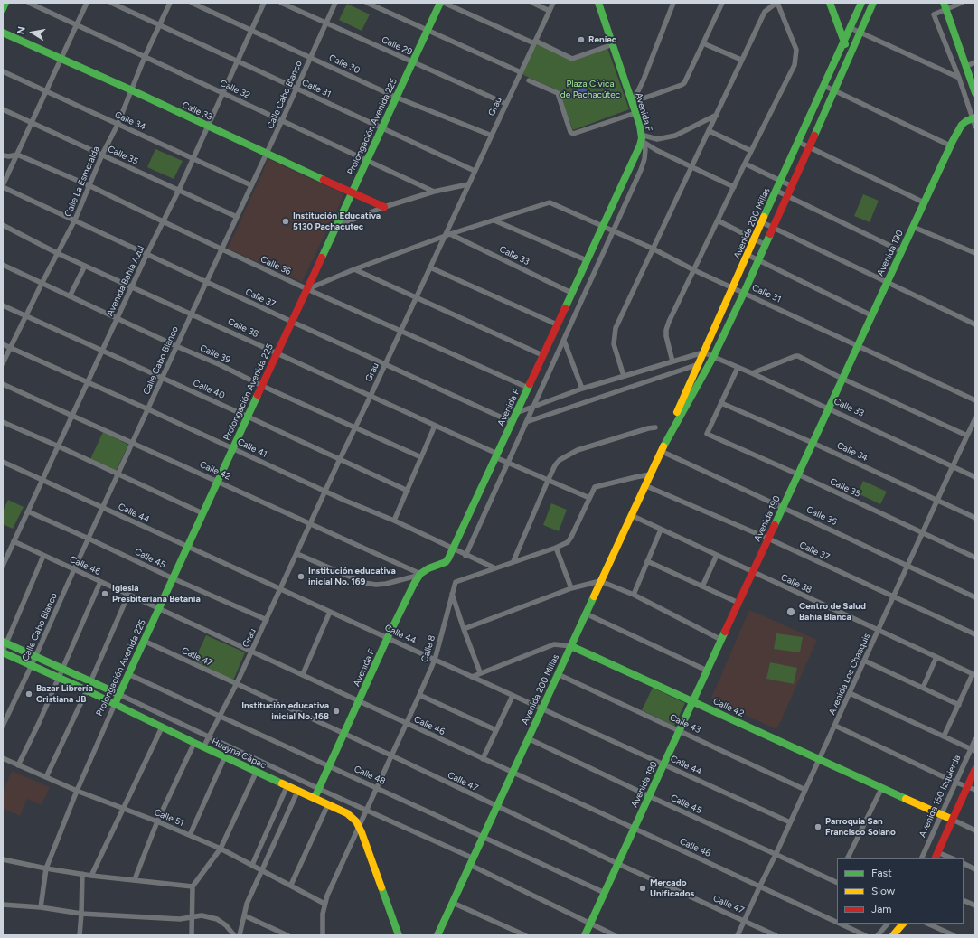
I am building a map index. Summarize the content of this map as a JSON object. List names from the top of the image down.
{
  "streets": {
    "main road": [
      "Calle 33",
      "Avenida F",
      "Prolongación Avenida 225",
      "Avenida 200 Millas",
      "Avenida 190",
      "Calle 42",
      "Huayna Cápac"
    ],
    "street": [
      "Calle 29",
      "Calle 30",
      "Calle 31",
      "Calle 32",
      "Calle Cabo Blanco",
      "Grau",
      "Calle 34",
      "Calle 35",
      "Calle La Esmeralda",
      "Calle 36",
      "Avenida Bahía Azul",
      "Calle 37",
      "Calle 38",
      "Calle 39",
      "Calle 40",
      "Calle 41",
      "Calle 44",
      "Calle 45",
      "Calle 46",
      "Calle 8",
      "Calle 47",
      "Avenida Los Chasquis",
      "Calle 43",
      "Calle 48",
      "Avenida 150 Izquierda",
      "Calle 51"
    ]
  },
  "crossings": [
    ["Calle 29", "Calle Cabo Blanco"],
    ["Calle 29", "Grau"],
    ["Calle 29", "Prolongación Avenida 225"],
    ["Calle 30", "Calle Cabo Blanco"],
    ["Calle 30", "Grau"],
    ["Calle 30", "Prolongación Avenida 225"],
    ["Calle 30", "Avenida Bahía Azul"],
    ["Calle 31", "Calle Cabo Blanco"],
    ["Calle 31", "Grau"],
    ["Calle 31", "Avenida F"],
    ["Calle 31", "Prolongación Avenida 225"],
    ["Calle 31", "Calle La Esmeralda"],
    ["Calle 31", "Avenida 200 Millas"],
    ["Calle 31", "Avenida 190"],
    ["Calle 31", "Avenida Bahía Azul"],
    ["Calle 32", "Calle Cabo Blanco"],
    ["Calle 32", "Prolongación Avenida 225"],
    ["Calle 32", "Calle La Esmeralda"],
    ["Calle 32", "Avenida Bahía Azul"],
    ["Calle Cabo Blanco", "Calle 33"],
    ["Calle Cabo Blanco", "Calle 34"],
    ["Calle Cabo Blanco", "Calle 35"],
    ["Calle Cabo Blanco", "Calle 36"],
    ["Calle Cabo Blanco", "Calle 37"],
    ["Calle Cabo Blanco", "Calle 38"],
    ["Calle Cabo Blanco", "Calle 39"],
    ["Calle Cabo Blanco", "Calle 40"],
    ["Calle Cabo Blanco", "Calle 41"],
    ["Calle Cabo Blanco", "Calle 42"],
    ["Calle Cabo Blanco", "Calle 44"],
    ["Calle Cabo Blanco", "Calle 45"],
    ["Calle Cabo Blanco", "Calle 46"],
    ["Calle Cabo Blanco", "Huayna Cápac"],
    ["Grau", "Calle 36"],
    ["Grau", "Calle 37"],
    ["Grau", "Calle 38"],
    ["Grau", "Calle 39"],
    ["Grau", "Calle 40"],
    ["Grau", "Calle 41"],
    ["Grau", "Calle 42"],
    ["Grau", "Calle 44"],
    ["Grau", "Calle 45"],
    ["Grau", "Calle 46"],
    ["Grau", "Calle 47"],
    ["Grau", "Huayna Cápac"],
    ["Grau", "Calle 48"],
    ["Calle 33", "Avenida F"],
    ["Calle 33", "Prolongación Avenida 225"],
    ["Calle 33", "Calle La Esmeralda"],
    ["Calle 33", "Avenida 200 Millas"],
    ["Calle 33", "Avenida 190"],
    ["Calle 33", "Avenida Bahía Azul"],
    ["Calle 33", "Avenida Los Chasquis"],
    ["Avenida F", "Calle 36"],
    ["Avenida F", "Calle 37"],
    ["Avenida F", "Calle 38"],
    ["Avenida F", "Calle 41"],
    ["Avenida F", "Calle 42"],
    ["Avenida F", "Calle 44"],
    ["Avenida F", "Calle 46"],
    ["Avenida F", "Calle 47"],
    ["Avenida F", "Huayna Cápac"],
    ["Avenida F", "Calle 48"],
    ["Calle 34", "Calle 35"],
    ["Calle 34", "Calle La Esmeralda"],
    ["Calle 34", "Avenida 190"],
    ["Calle 34", "Avenida Bahía Azul"],
    ["Calle 34", "Avenida Los Chasquis"],
    ["Prolongación Avenida 225", "Calle 36"],
    ["Prolongación Avenida 225", "Calle 37"],
    ["Prolongación Avenida 225", "Calle 38"],
    ["Prolongación Avenida 225", "Calle 39"],
    ["Prolongación Avenida 225", "Calle 40"],
    ["Prolongación Avenida 225", "Calle 41"],
    ["Prolongación Avenida 225", "Calle 42"],
    ["Prolongación Avenida 225", "Calle 44"],
    ["Prolongación Avenida 225", "Calle 45"],
    ["Prolongación Avenida 225", "Calle 46"],
    ["Prolongación Avenida 225", "Calle 47"],
    ["Prolongación Avenida 225", "Huayna Cápac"],
    ["Prolongación Avenida 225", "Calle 48"],
    ["Prolongación Avenida 225", "Calle 51"],
    ["Calle 35", "Calle La Esmeralda"],
    ["Calle 35", "Avenida 190"],
    ["Calle 35", "Avenida Bahía Azul"],
    ["Calle 35", "Avenida Los Chasquis"],
    ["Calle La Esmeralda", "Calle 36"],
    ["Calle La Esmeralda", "Calle 37"],
    ["Calle La Esmeralda", "Calle 38"],
    ["Calle La Esmeralda", "Calle 39"],
    ["Calle La Esmeralda", "Calle 40"],
    ["Calle La Esmeralda", "Calle 41"],
    ["Avenida 200 Millas", "Calle 36"],
    ["Avenida 200 Millas", "Calle 37"],
    ["Avenida 200 Millas", "Calle 38"],
    ["Avenida 200 Millas", "Calle 42"],
    ["Avenida 200 Millas", "Calle 44"],
    ["Avenida 200 Millas", "Calle 45"],
    ["Avenida 200 Millas", "Calle 46"],
    ["Avenida 200 Millas", "Calle 8"],
    ["Avenida 200 Millas", "Calle 47"],
    ["Avenida 200 Millas", "Calle 43"],
    ["Avenida 200 Millas", "Huayna Cápac"],
    ["Avenida 200 Millas", "Calle 48"],
    ["Avenida 190", "Calle 36"],
    ["Avenida 190", "Calle 37"],
    ["Avenida 190", "Calle 38"],
    ["Avenida 190", "Calle 42"],
    ["Avenida 190", "Calle 44"],
    ["Avenida 190", "Calle 45"],
    ["Avenida 190", "Calle 46"],
    ["Avenida 190", "Calle 47"],
    ["Avenida 190", "Calle 43"],
    ["Avenida 190", "Huayna Cápac"],
    ["Avenida 190", "Calle 48"],
    ["Calle 36", "Avenida Bahía Azul"],
    ["Calle 36", "Avenida Los Chasquis"],
    ["Avenida Bahía Azul", "Calle 37"],
    ["Avenida Bahía Azul", "Calle 38"],
    ["Avenida Bahía Azul", "Calle 39"],
    ["Avenida Bahía Azul", "Calle 40"],
    ["Avenida Bahía Azul", "Calle 41"],
    ["Avenida Bahía Azul", "Calle 42"],
    ["Avenida Bahía Azul", "Calle 44"],
    ["Avenida Bahía Azul", "Calle 45"],
    ["Avenida Bahía Azul", "Calle 46"],
    ["Calle 37", "Avenida Los Chasquis"],
    ["Calle 38", "Calle 8"],
    ["Calle 38", "Avenida Los Chasquis"],
    ["Calle 41", "Calle 8"],
    ["Calle 42", "Calle 44"],
    ["Calle 42", "Avenida Los Chasquis"],
    ["Calle 42", "Avenida 150 Izquierda"],
    ["Calle 44", "Calle 8"],
    ["Calle 44", "Avenida Los Chasquis"],
    ["Calle 45", "Avenida Los Chasquis"],
    ["Calle 46", "Calle 8"],
    ["Calle 46", "Avenida Los Chasquis"],
    ["Calle 8", "Calle 47"],
    ["Calle 8", "Huayna Cápac"],
    ["Calle 8", "Calle 48"],
    ["Calle 8", "Calle 51"],
    ["Calle 47", "Avenida Los Chasquis"],
    ["Avenida Los Chasquis", "Calle 43"]
  ],
  "parks": ["Plaza Cívica de Pachacútec"],
  "places": [
    "Reniec",
    "Institución Educativa 5130 Pachacutec",
    "Institución educativa inicial No. 169",
    "Iglesia Presbiteriana Betania",
    "Centro de Salud Bahia Blanca",
    "Bazar Librería Cristiana JB",
    "Institución educativa inicial No. 168",
    "Parroquia San Francisco Solano",
    "Mercado Unificados"
  ],
  "legend": ["Fast", "Slow", "Jam"],
  "north": "left"
}
